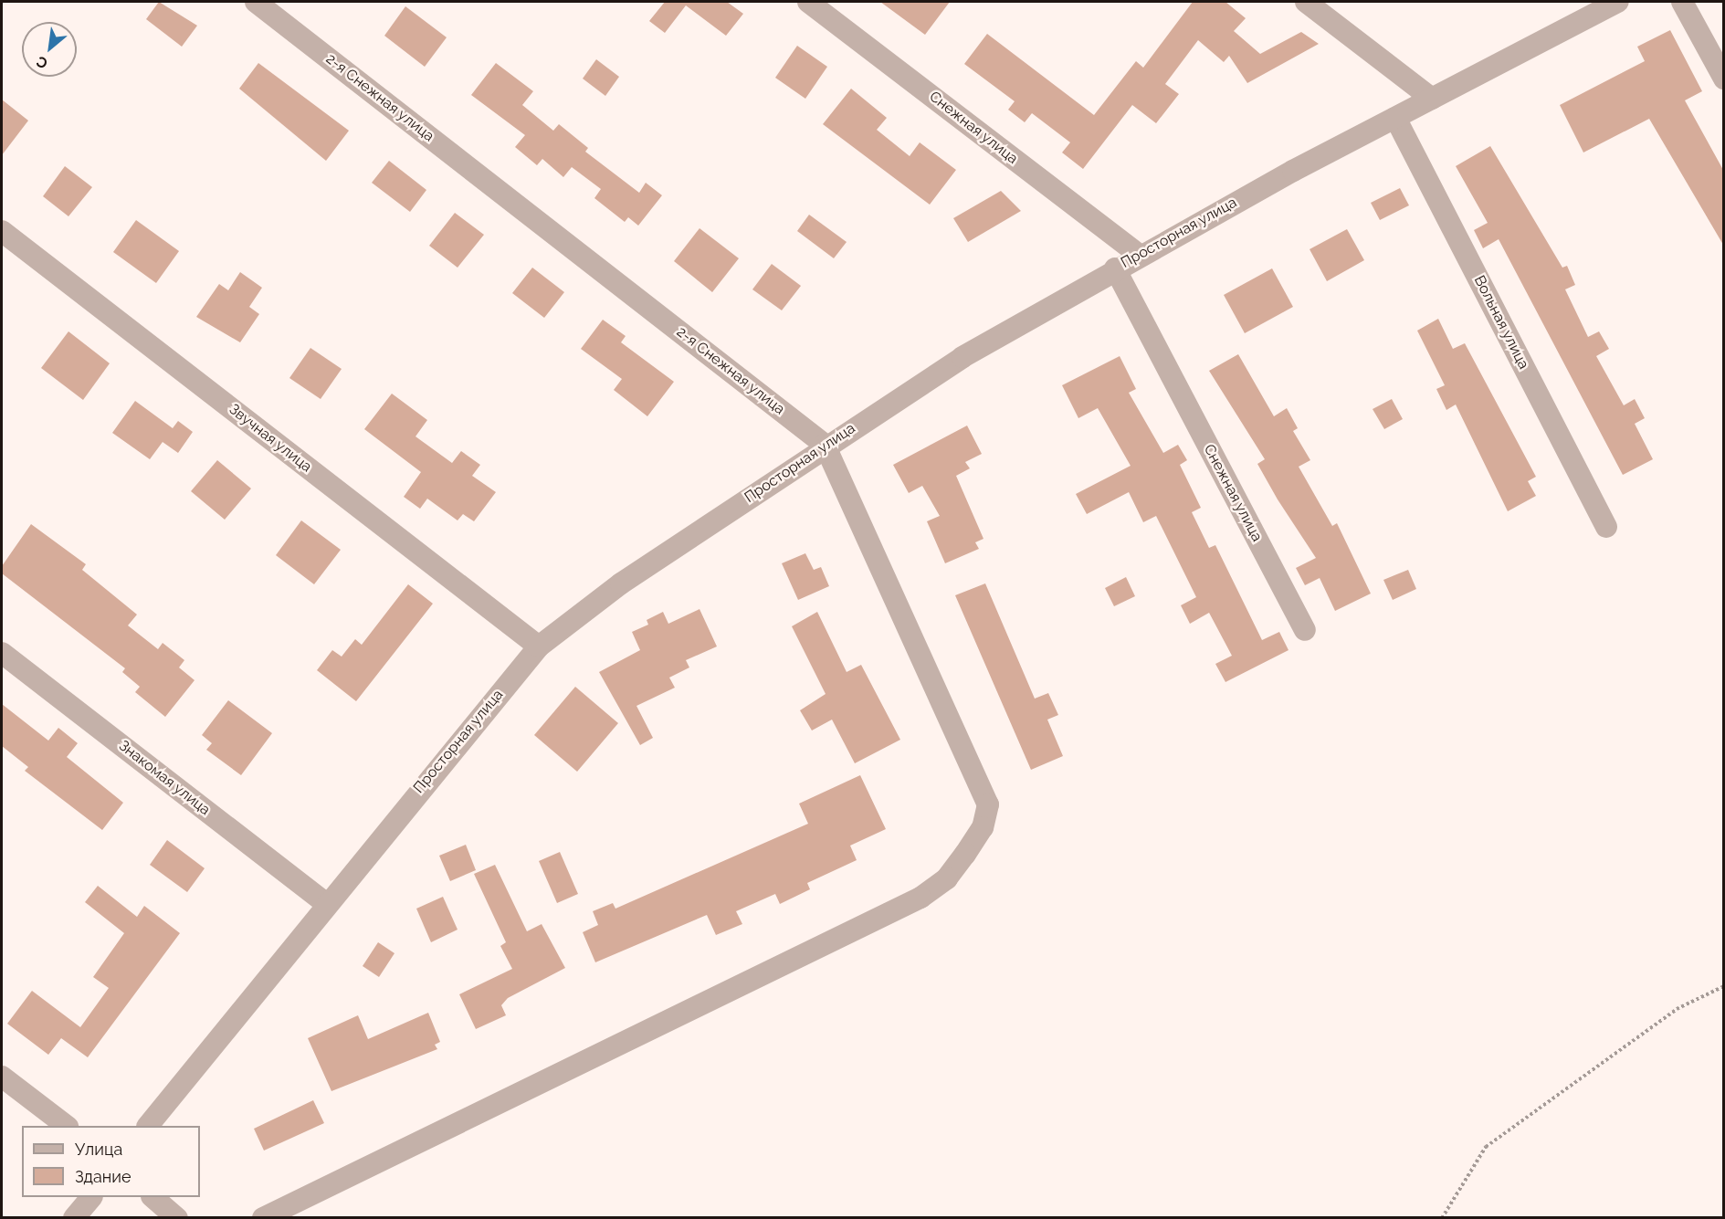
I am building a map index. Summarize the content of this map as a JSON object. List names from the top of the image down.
{
  "streets": {
    "street": [
      "2-я Снежная улица",
      "Снежная улица",
      "Просторная улица",
      "Вольная улица",
      "Звучная улица",
      "Знакомая улица"
    ]
  },
  "crossings": [
    ["2-я Снежная улица", "Просторная улица"],
    ["Снежная улица", "Просторная улица"],
    ["Просторная улица", "Вольная улица"],
    ["Просторная улица", "Звучная улица"],
    ["Просторная улица", "Знакомая улица"]
  ],
  "legend": ["Улица", "Здание"],
  "north": "bottom left"
}
